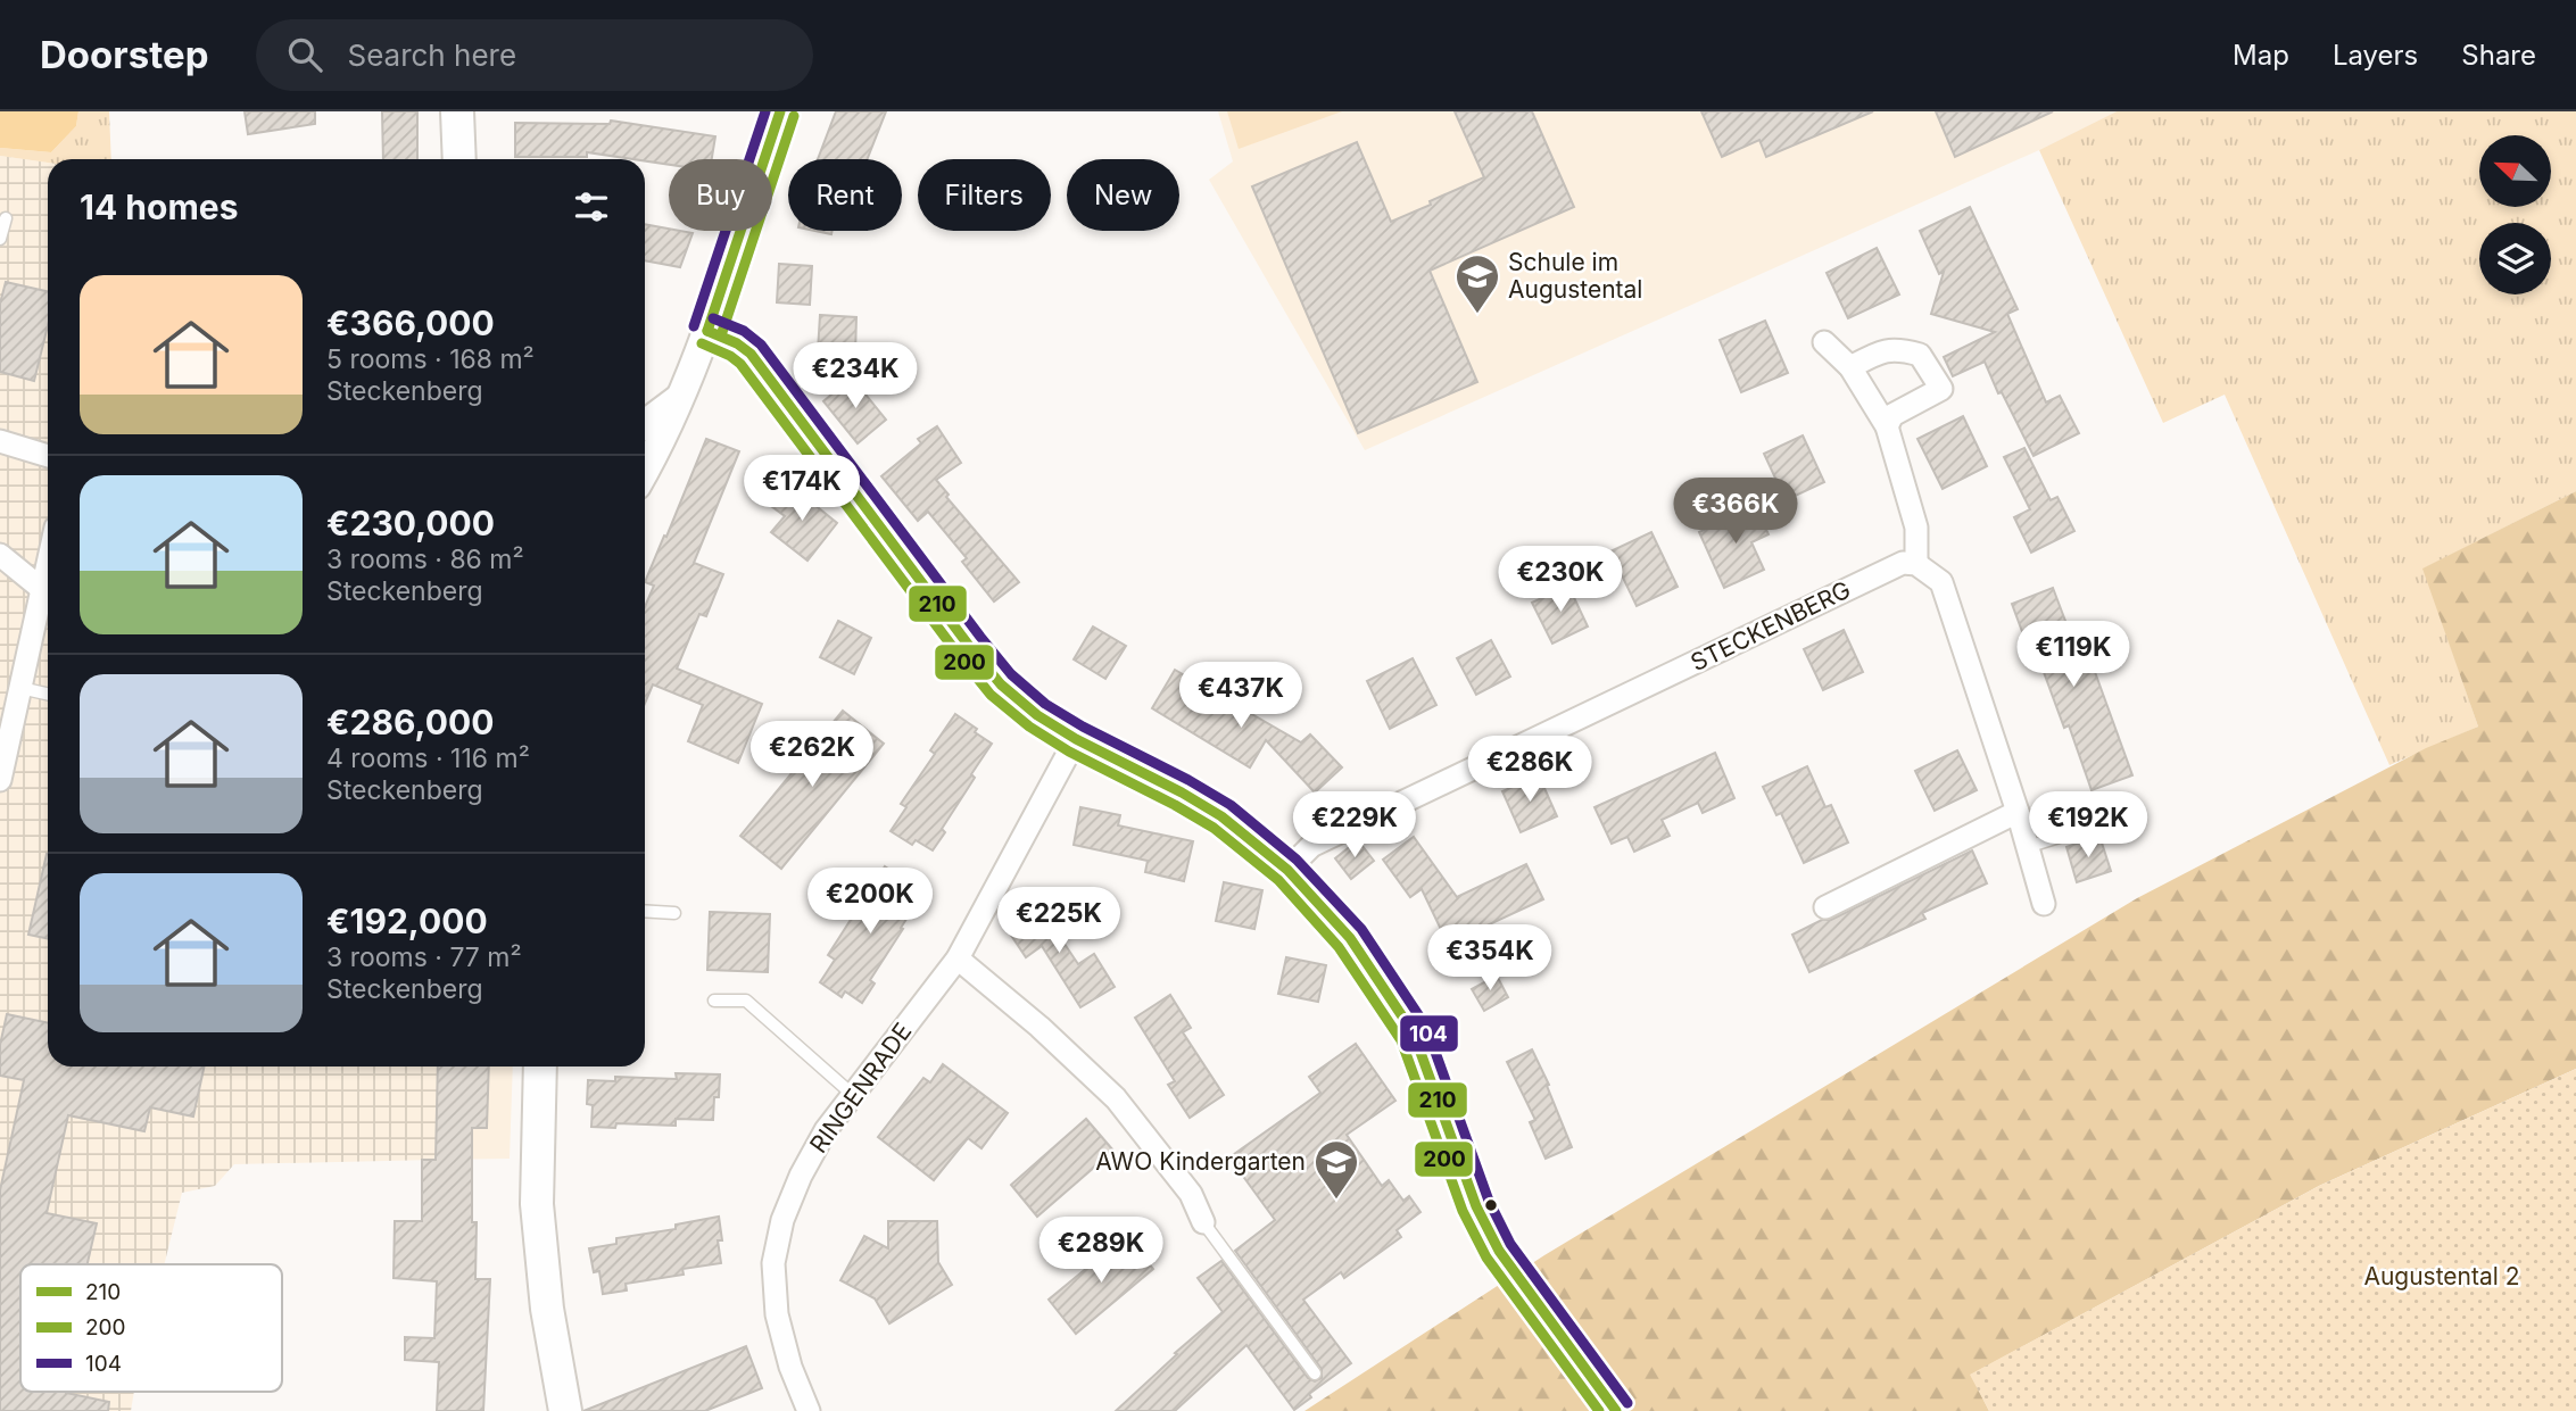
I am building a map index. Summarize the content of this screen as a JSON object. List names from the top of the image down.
{
  "streets": {
    "street": ["STECKENBERG", "RINGENRADE"]
  },
  "parks": ["Augustental 2"],
  "places": {
    "school or university": ["Schule im Augustental", "AWO Kindergarten"]
  },
  "lines": ["transit line 210", "transit line 104", "transit line 200"],
  "legend": ["210", "200", "104"],
  "north": "top left",
  "page": {
    "header": "Doorstep",
    "search": "Search here",
    "nav": ["Map", "Layers", "Share"],
    "chip": [
      "Buy",
      "Rent",
      "Filters",
      "New"
    ],
    "heading": "14 homes",
    "list": [
      {
        "name": "€366,000",
        "note": "5 rooms · 168 m² · Steckenberg"
      },
      {
        "name": "€230,000",
        "note": "3 rooms · 86 m² · Steckenberg"
      },
      {
        "name": "€286,000",
        "note": "4 rooms · 116 m² · Steckenberg"
      },
      {
        "name": "€192,000",
        "note": "3 rooms · 77 m² · Steckenberg"
      }
    ],
    "price": [
      "€234K",
      "€174K",
      "€366K",
      "€230K",
      "€119K",
      "€437K",
      "€262K",
      "€286K",
      "€229K",
      "€192K",
      "€200K",
      "€225K",
      "€354K",
      "€289K"
    ]
  }
}
